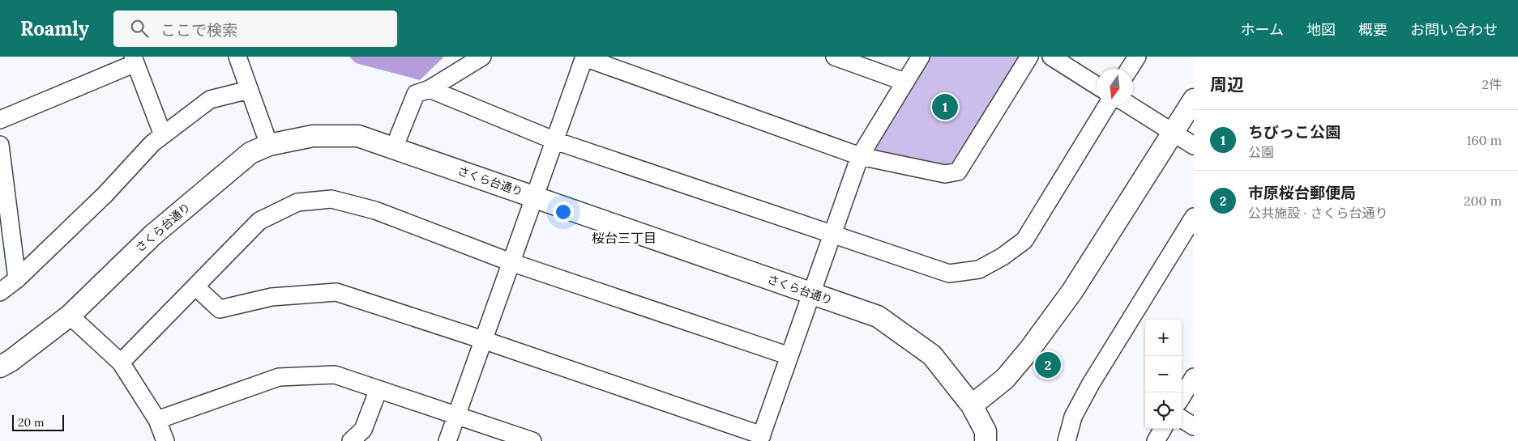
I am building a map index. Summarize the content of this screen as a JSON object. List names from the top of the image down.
{
  "streets": {
    "street": ["さくら台通り"]
  },
  "districts": ["桜台三丁目"],
  "scale_bar": "20 m",
  "north": "bottom",
  "page": {
    "header": "Roamly",
    "search": "ここで検索",
    "nav": [
      "ホーム",
      "地図",
      "概要",
      "お問い合わせ"
    ],
    "heading": ["周辺", "2件"],
    "pins": ["1", "2"],
    "list": [
      {
        "mark": "1",
        "name": "ちびっこ公園",
        "note": "公園",
        "value": "160 m"
      },
      {
        "mark": "2",
        "name": "市原桜台郵便局",
        "note": "公共施設 · さくら台通り",
        "value": "200 m"
      }
    ],
    "map_buttons": ["+", "−"],
    "scale": "20 m"
  }
}
